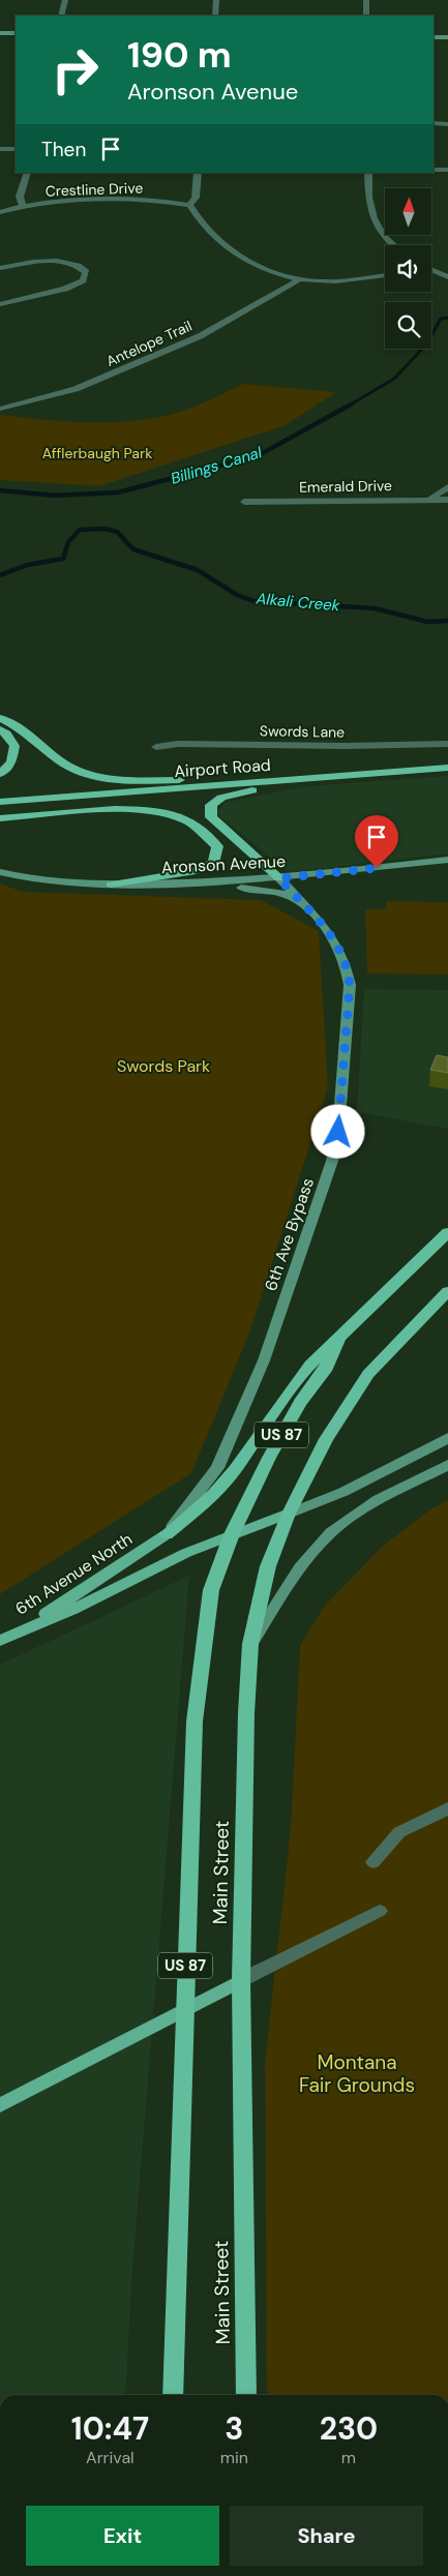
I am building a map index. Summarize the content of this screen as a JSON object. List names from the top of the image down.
{
  "streets": {
    "highway": ["Airport Road", "US 87", "Main Street"],
    "main road": ["Aronson Avenue", "6th Ave Bypass", "6th Avenue North"],
    "street": [
      "Crestline Drive",
      "Antelope Trail",
      "Emerald Drive",
      "Swords Lane"
    ]
  },
  "crossings": [
    ["Aronson Avenue", "6th Ave Bypass"],
    ["6th Ave Bypass", "6th Avenue North"],
    ["US 87", "Main Street"]
  ],
  "water": ["Billings Canal", "Alkali Creek"],
  "parks": ["Afflerbaugh Park", "Swords Park", "Montana Fair Grounds"],
  "north": "top",
  "page": {
    "turn": ["190 m", "Aronson Avenue"],
    "then": "Then",
    "eta": [
      "10:47",
      "Arrival",
      "3",
      "min",
      "230",
      "m"
    ],
    "buttons": ["Exit", "Share"]
  }
}
